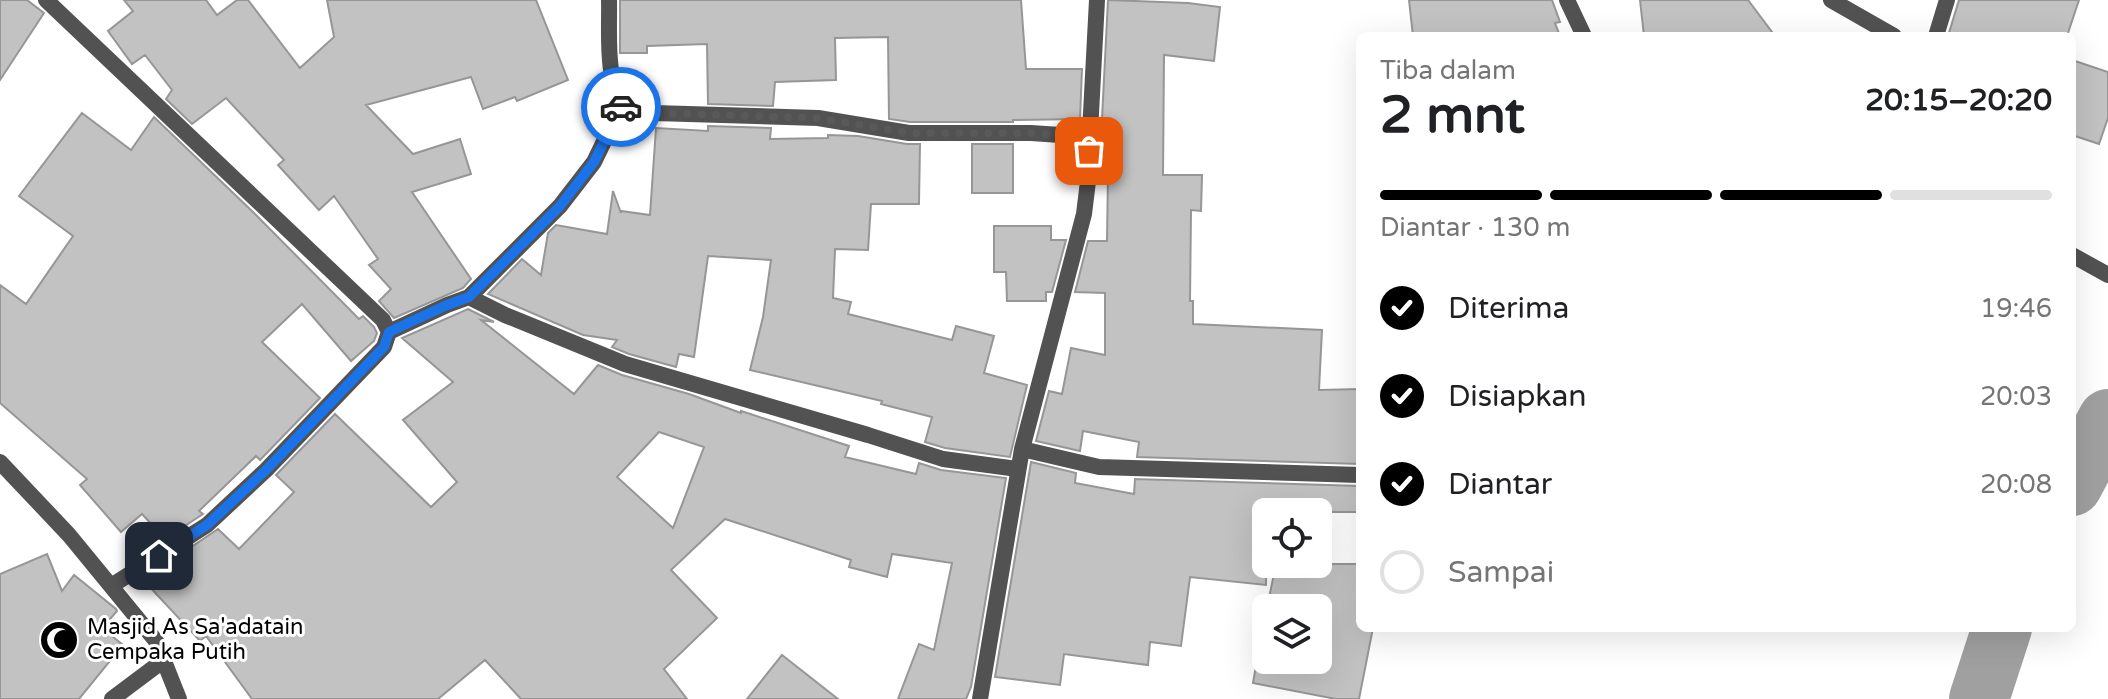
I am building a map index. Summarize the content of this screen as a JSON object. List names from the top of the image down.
{
  "places": {
    "mosque": ["Masjid As Sa'adatain Cempaka Putih"]
  },
  "page": {
    "heading": ["2 mnt", "Tiba dalam", "20:15–20:20"],
    "bar": "Diantar · 130 m",
    "list": [
      ["Diterima", "19:46"],
      ["Disiapkan", "20:03"],
      ["Diantar", "20:08"],
      "Sampai"
    ]
  }
}
